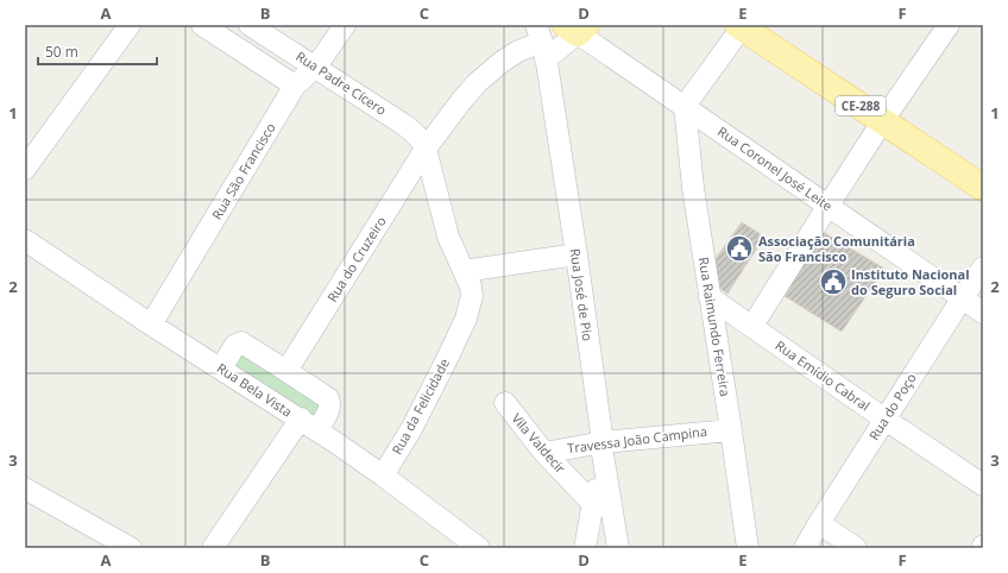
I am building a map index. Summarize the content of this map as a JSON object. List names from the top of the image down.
{
  "streets": {
    "main road": ["CE-288"],
    "street": [
      "Rua Padre Cícero",
      "Rua Coronel José Leite",
      "Rua São Francisco",
      "Rua do Cruzeiro",
      "Rua José de Pio",
      "Rua Raimundo Ferreira",
      "Rua Emídio Cabral",
      "Rua Bela Vista",
      "Rua da Felicidade",
      "Rua do Poço",
      "Travessa João Campina",
      "Vila Valdecir"
    ]
  },
  "crossings": [
    ["Rua Padre Cícero", "Rua São Francisco"],
    ["Rua Padre Cícero", "Rua do Cruzeiro"],
    ["Rua Padre Cícero", "Rua da Felicidade"],
    ["Rua Coronel José Leite", "Rua do Cruzeiro"],
    ["Rua Coronel José Leite", "Rua Raimundo Ferreira"],
    ["Rua Coronel José Leite", "Rua do Poço"],
    ["Rua São Francisco", "Rua Bela Vista"],
    ["Rua do Cruzeiro", "Rua José de Pio"],
    ["Rua do Cruzeiro", "Rua da Felicidade"],
    ["Rua José de Pio", "Travessa João Campina"],
    ["Rua Raimundo Ferreira", "Rua Emídio Cabral"],
    ["Rua Raimundo Ferreira", "Travessa João Campina"],
    ["Rua Emídio Cabral", "Rua do Poço"],
    ["Rua Bela Vista", "Rua da Felicidade"],
    ["Travessa João Campina", "Vila Valdecir"]
  ],
  "places": {
    "public building": ["Associação Comunitária São Francisco", "Instituto Nacional do Seguro Social"]
  },
  "scale_bar": "50 m",
  "grid": {
    "columns": [
      "A",
      "B",
      "C",
      "D",
      "E",
      "F"
    ],
    "rows": ["1", "2", "3"]
  }
}
